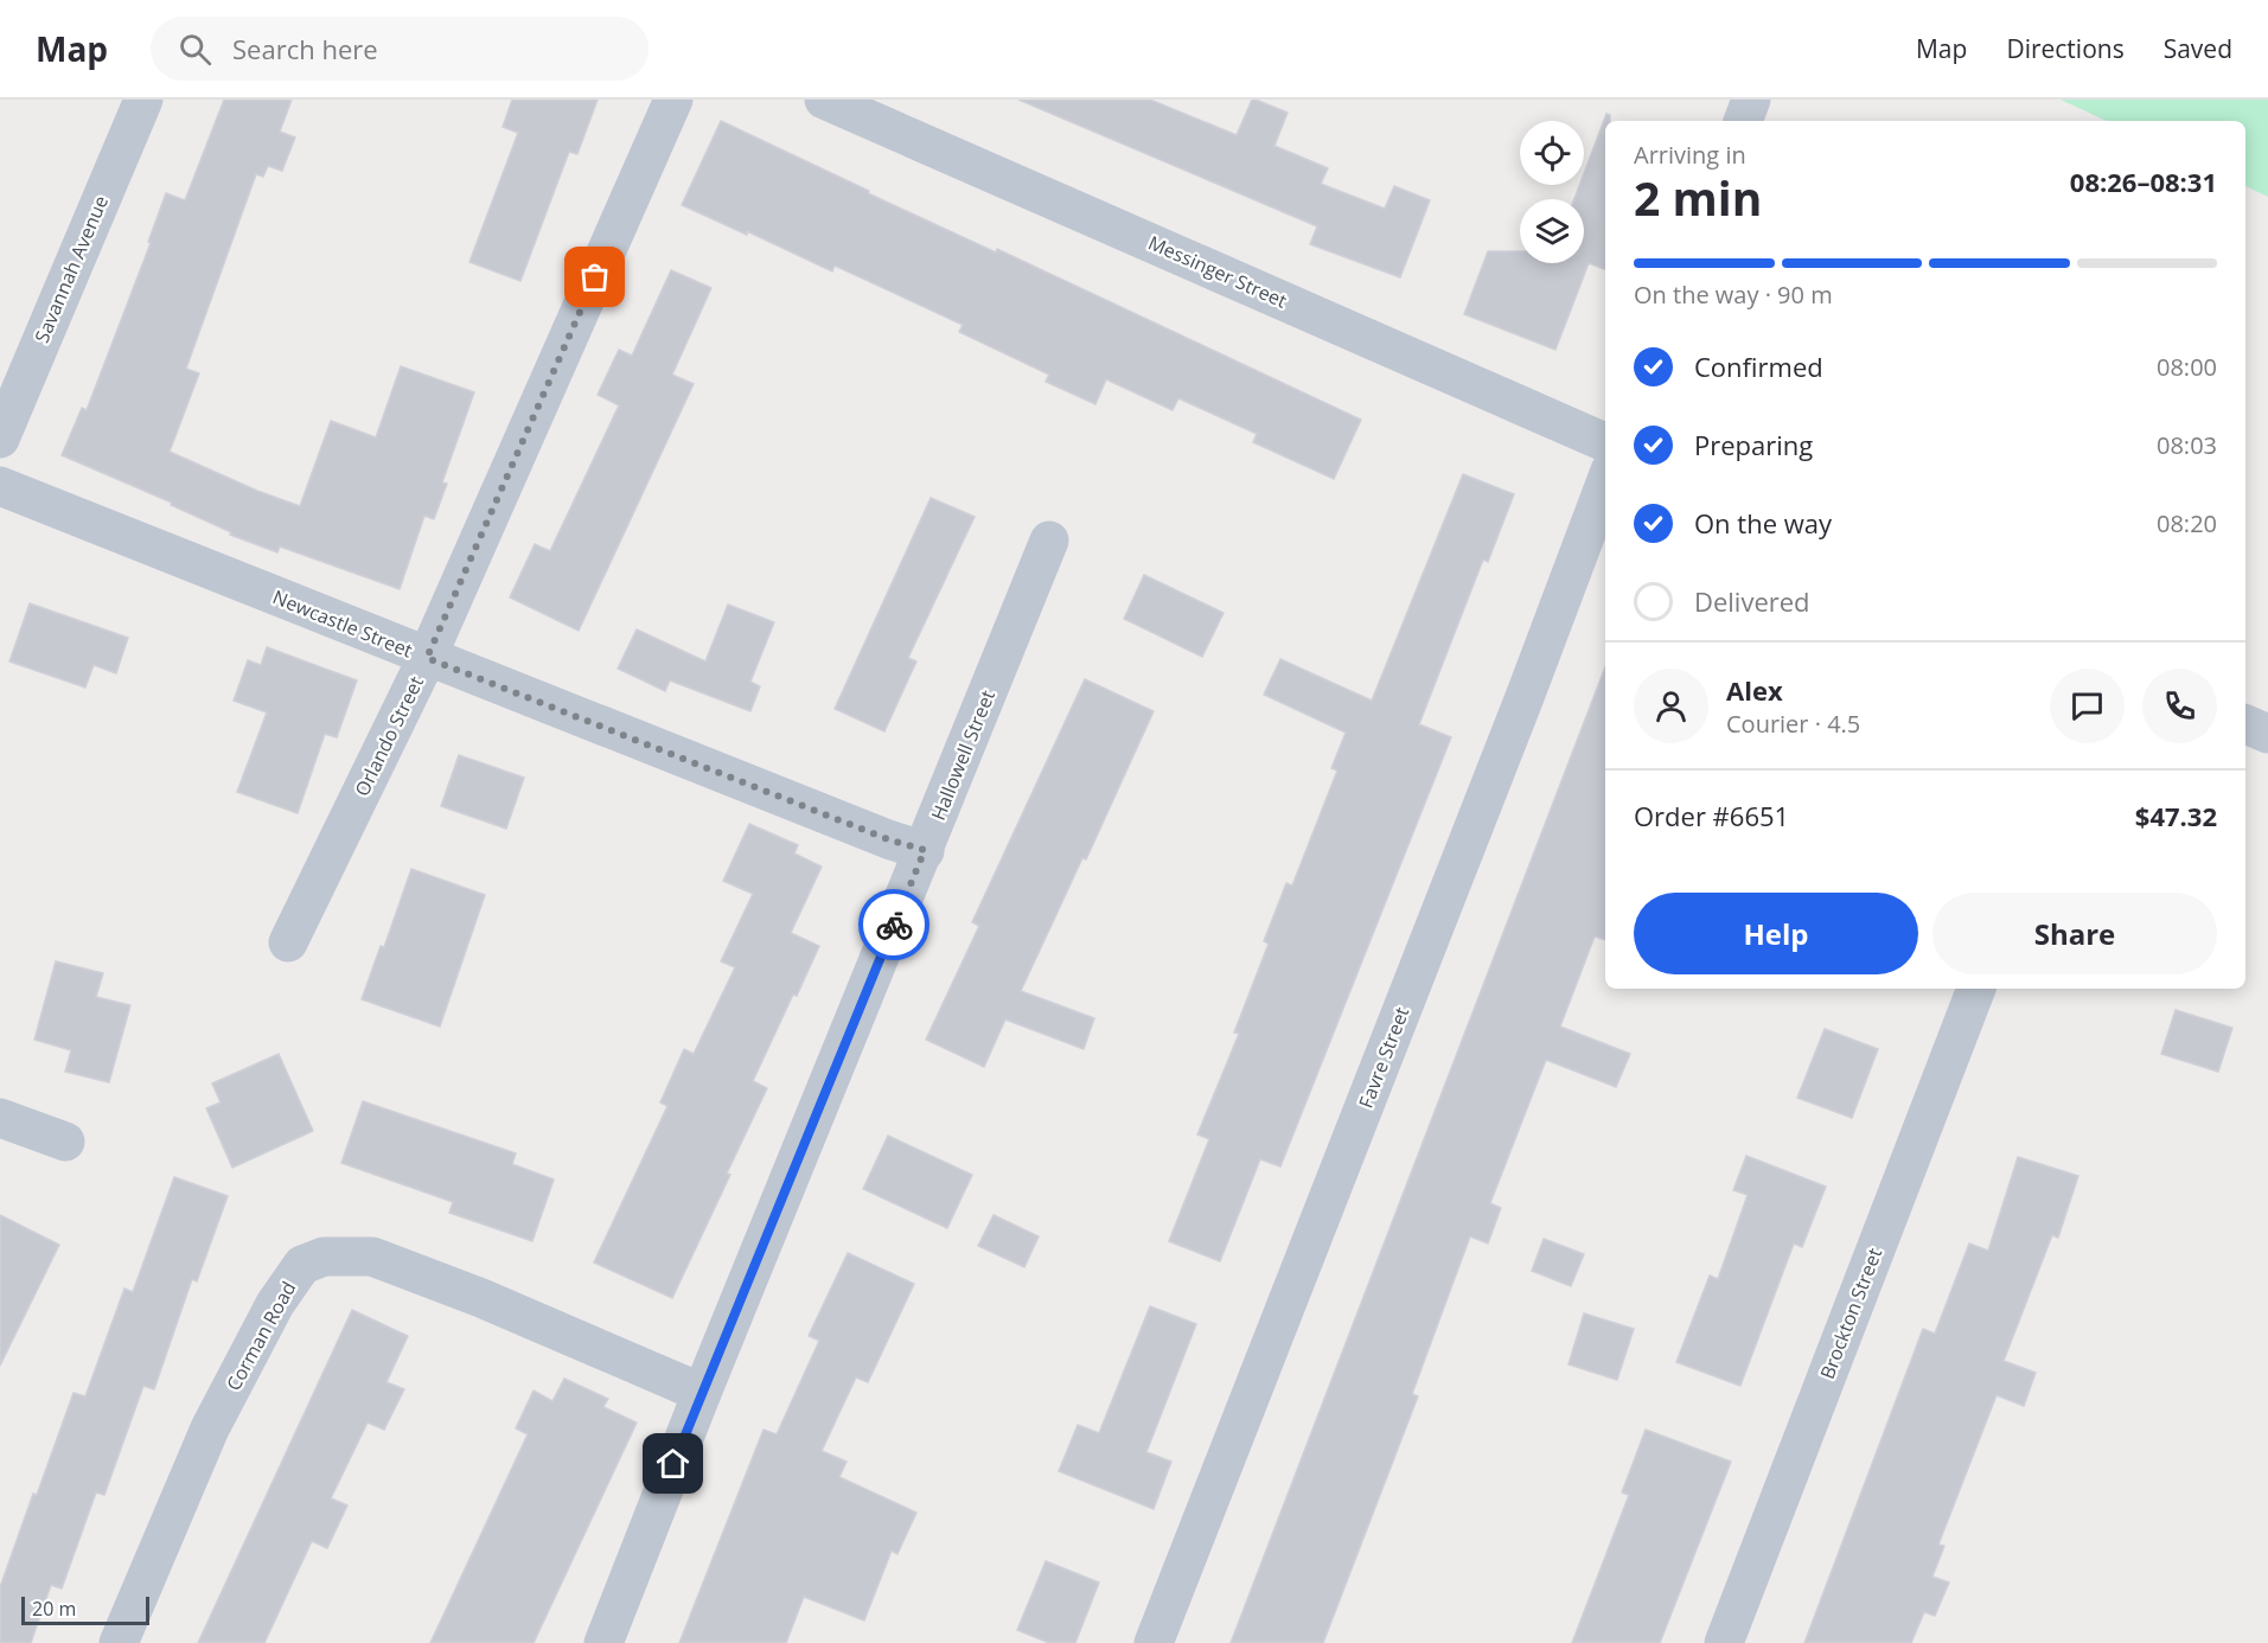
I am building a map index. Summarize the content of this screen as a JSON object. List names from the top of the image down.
{
  "streets": {
    "street": [
      "Savannah Avenue",
      "Messinger Street",
      "Newcastle Street",
      "Orlando Street",
      "Hallowell Street",
      "Favre Street",
      "Brockton Street",
      "Corman Road"
    ]
  },
  "crossings": [
    ["Newcastle Street", "Orlando Street"],
    ["Newcastle Street", "Hallowell Street"],
    ["Hallowell Street", "Corman Road"]
  ],
  "scale_bar": "20 m",
  "page": {
    "header": "Map",
    "search": "Search here",
    "nav": ["Map", "Directions", "Saved"],
    "heading": ["2 min", "Arriving in", "08:26–08:31"],
    "panel": [
      "Alex",
      "Courier · 4.5",
      "Order #6651",
      "$47.32"
    ],
    "bar": "On the way · 90 m",
    "list": [
      ["Confirmed", "08:00"],
      ["Preparing", "08:03"],
      ["On the way", "08:20"],
      "Delivered"
    ],
    "buttons": ["Help", "Share"],
    "scale": "20 m"
  }
}
